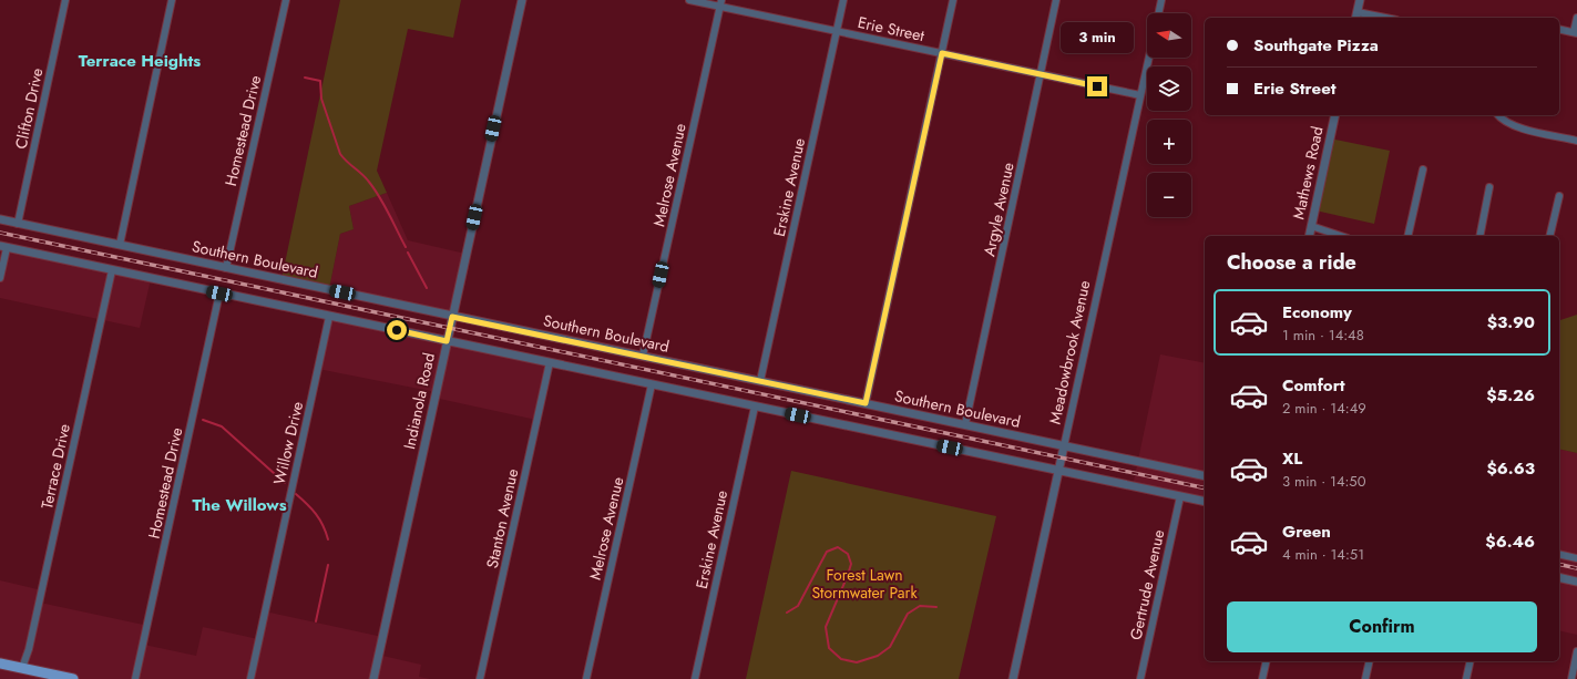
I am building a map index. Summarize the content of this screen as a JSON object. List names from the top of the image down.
{
  "streets": {
    "street": [
      "Erie Street",
      "Clifton Drive",
      "Homestead Drive",
      "Mathews Road",
      "Melrose Avenue",
      "Erskine Avenue",
      "Argyle Avenue",
      "Southern Boulevard",
      "Meadowbrook Avenue",
      "Indianola Road",
      "Willow Drive",
      "Terrace Drive",
      "Stanton Avenue",
      "Gertrude Avenue"
    ]
  },
  "crossings": [
    ["Erie Street", "Melrose Avenue"],
    ["Erie Street", "Erskine Avenue"],
    ["Erie Street", "Argyle Avenue"],
    ["Erie Street", "Meadowbrook Avenue"],
    ["Clifton Drive", "Southern Boulevard"],
    ["Homestead Drive", "Southern Boulevard"],
    ["Melrose Avenue", "Southern Boulevard"],
    ["Erskine Avenue", "Southern Boulevard"],
    ["Argyle Avenue", "Southern Boulevard"],
    ["Southern Boulevard", "Meadowbrook Avenue"],
    ["Southern Boulevard", "Indianola Road"]
  ],
  "districts": ["Terrace Heights", "The Willows"],
  "parks": ["Forest Lawn Stormwater Park"],
  "north": "left",
  "page": {
    "map_buttons": ["+", "−"],
    "banner": ["Southgate Pizza", "Erie Street"],
    "bubble": "3 min",
    "heading": "Choose a ride",
    "list": [
      {
        "name": "Economy",
        "note": "1 min · 14:48",
        "value": "$3.90"
      },
      {
        "name": "Comfort",
        "note": "2 min · 14:49",
        "value": "$5.26"
      },
      {
        "name": "XL",
        "note": "3 min · 14:50",
        "value": "$6.63"
      },
      {
        "name": "Green",
        "note": "4 min · 14:51",
        "value": "$6.46"
      }
    ],
    "buttons": "Confirm"
  }
}
